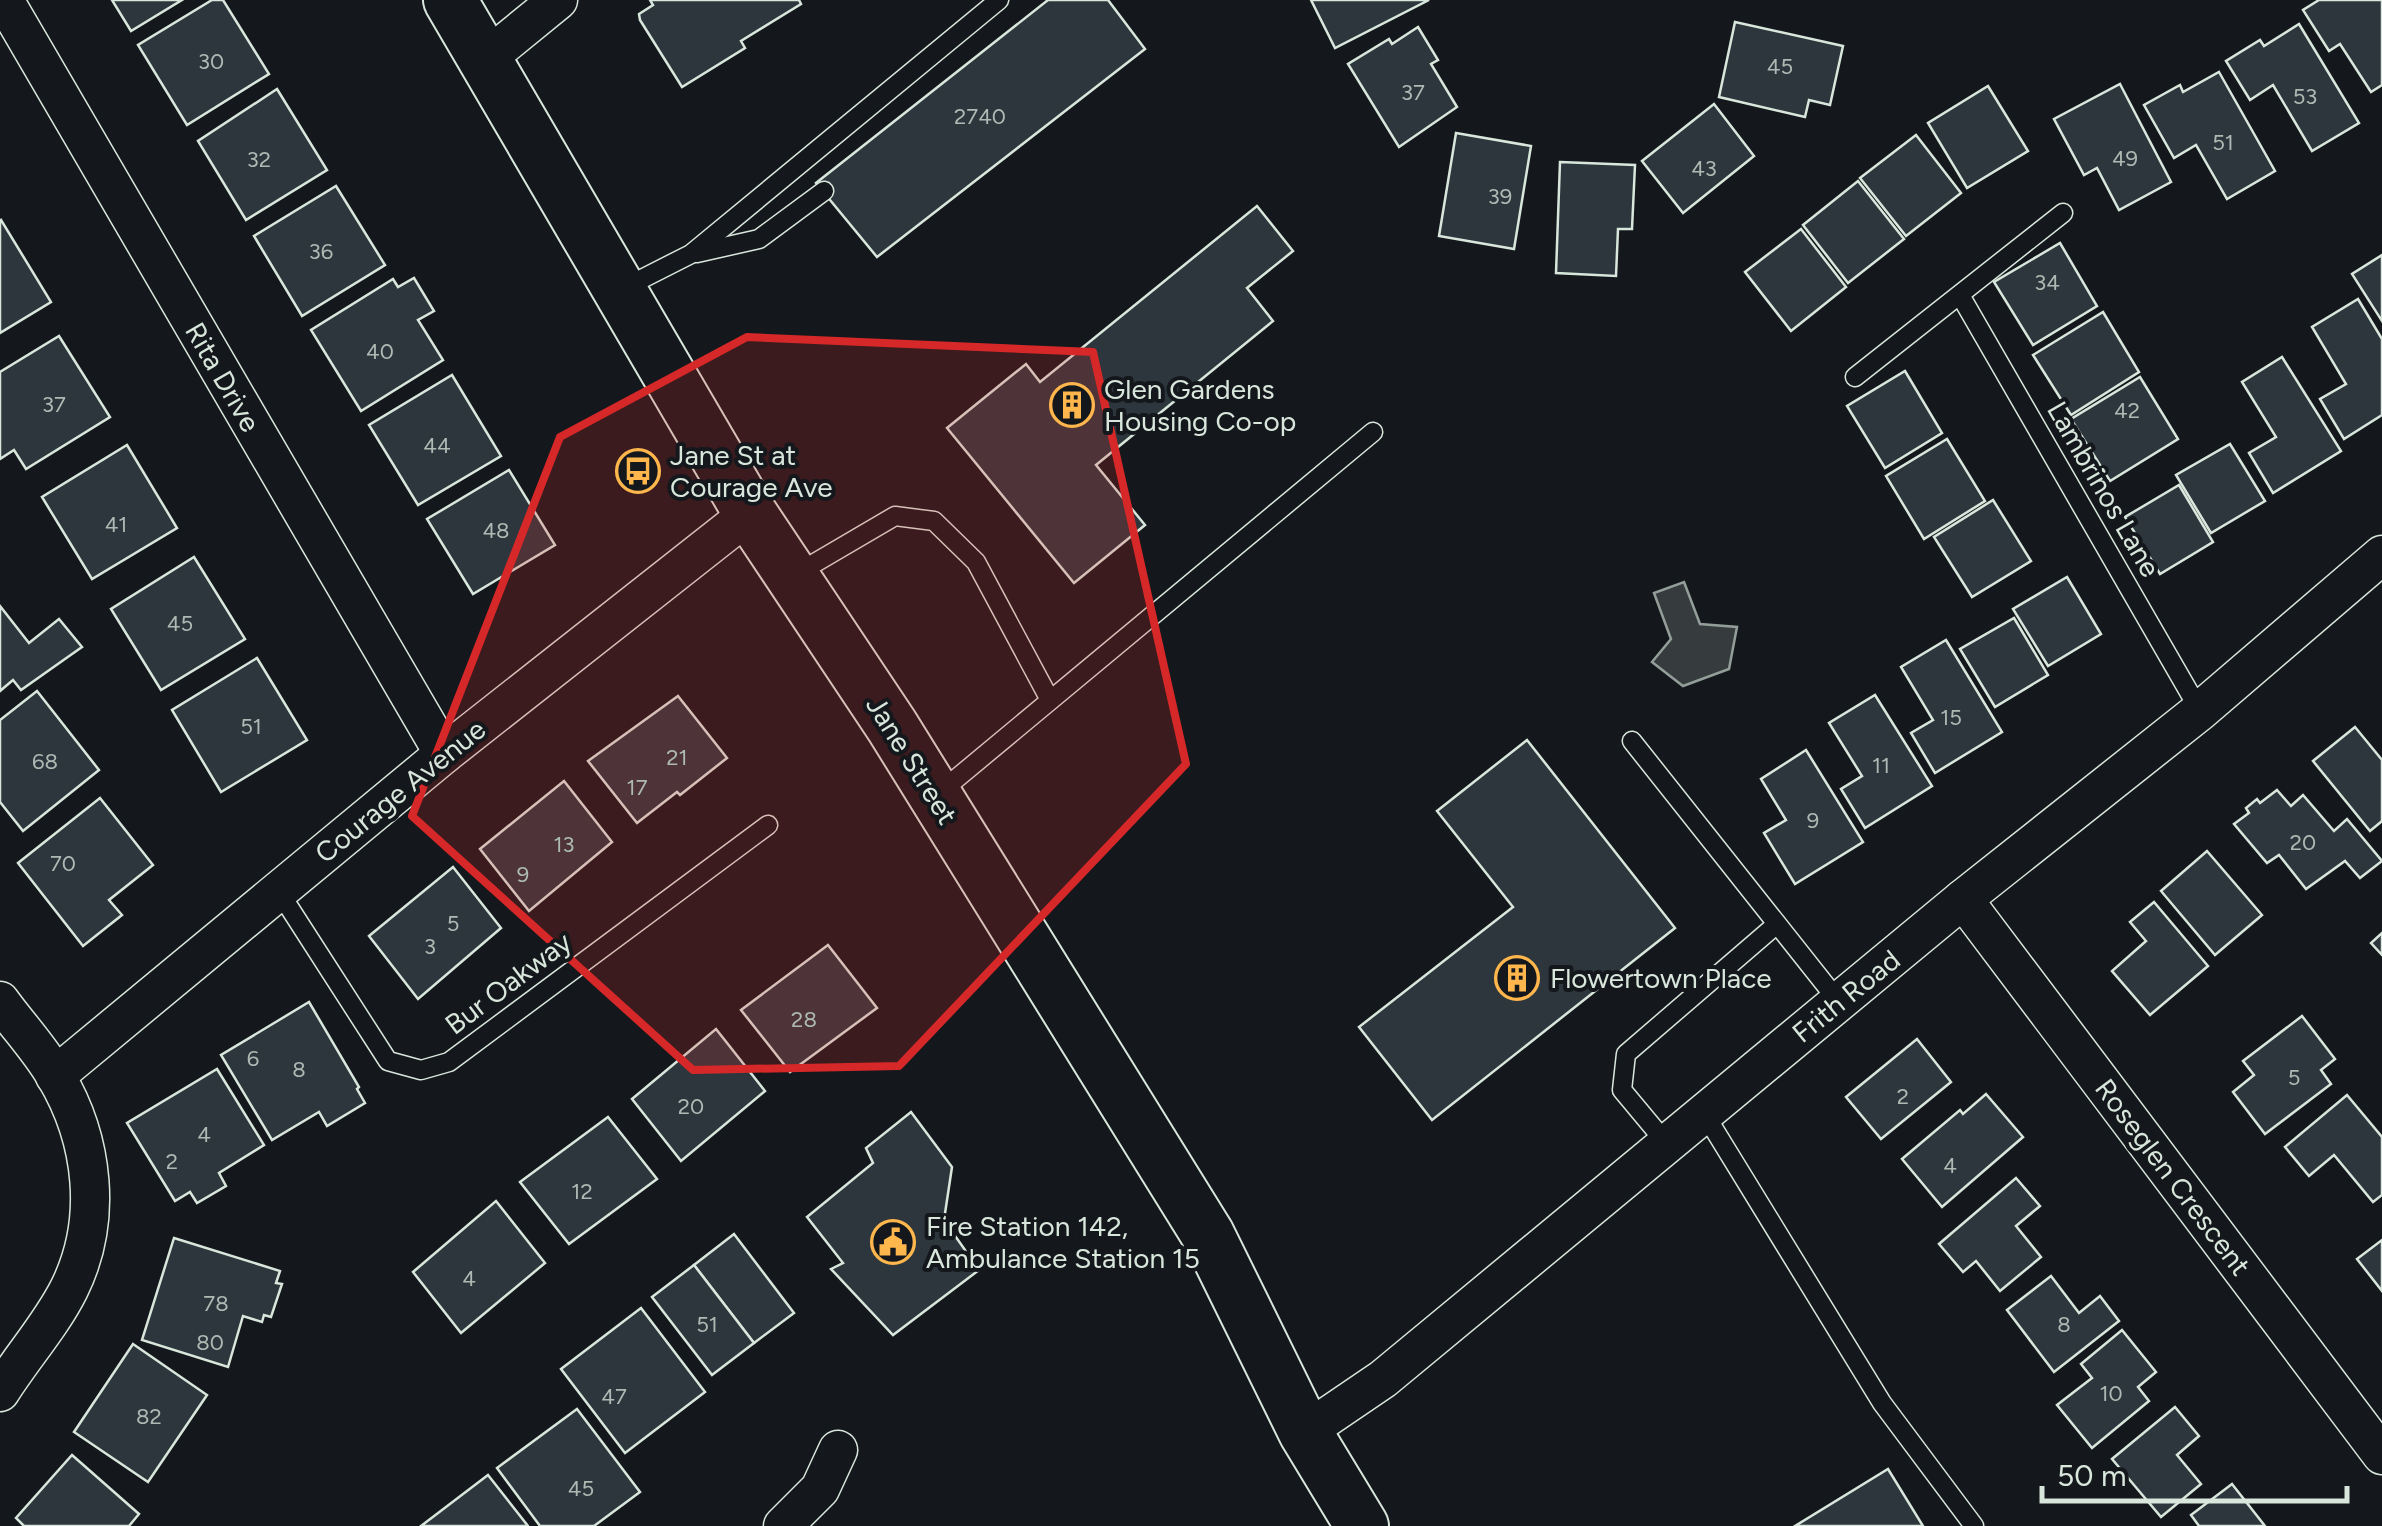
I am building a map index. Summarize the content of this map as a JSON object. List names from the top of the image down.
{
  "streets": {
    "main road": ["Jane Street"],
    "street": [
      "Rita Drive",
      "Courage Avenue",
      "Frith Road",
      "Roseglen Crescent"
    ],
    "lane": ["Lambrinos Lane", "Bur Oakway"]
  },
  "crossings": [
    ["Rita Drive", "Courage Avenue"],
    ["Lambrinos Lane", "Frith Road"],
    ["Jane Street", "Courage Avenue"],
    ["Jane Street", "Frith Road"],
    ["Courage Avenue", "Bur Oakway"],
    ["Frith Road", "Roseglen Crescent"]
  ],
  "places": {
    "building": ["Glen Gardens Housing Co-op", "Flowertown Place"],
    "bus stop": ["Jane St at Courage Ave"],
    "public building": ["Fire Station 142, Ambulance Station 15"]
  },
  "house_numbers": [
    "30",
    "45",
    "37",
    "53",
    "2740",
    "51",
    "49",
    "32",
    "43",
    "39",
    "36",
    "34",
    "40",
    "37",
    "42",
    "44",
    "41",
    "48",
    "45",
    "15",
    "51",
    "21",
    "68",
    "11",
    "17",
    "9",
    "20",
    "13",
    "70",
    "9",
    "5",
    "3",
    "28",
    "6",
    "8",
    "5",
    "2",
    "20",
    "4",
    "2",
    "4",
    "12",
    "4",
    "78",
    "51",
    "8",
    "80",
    "10",
    "47",
    "82",
    "45"
  ],
  "scale_bar": "50 m"
}
